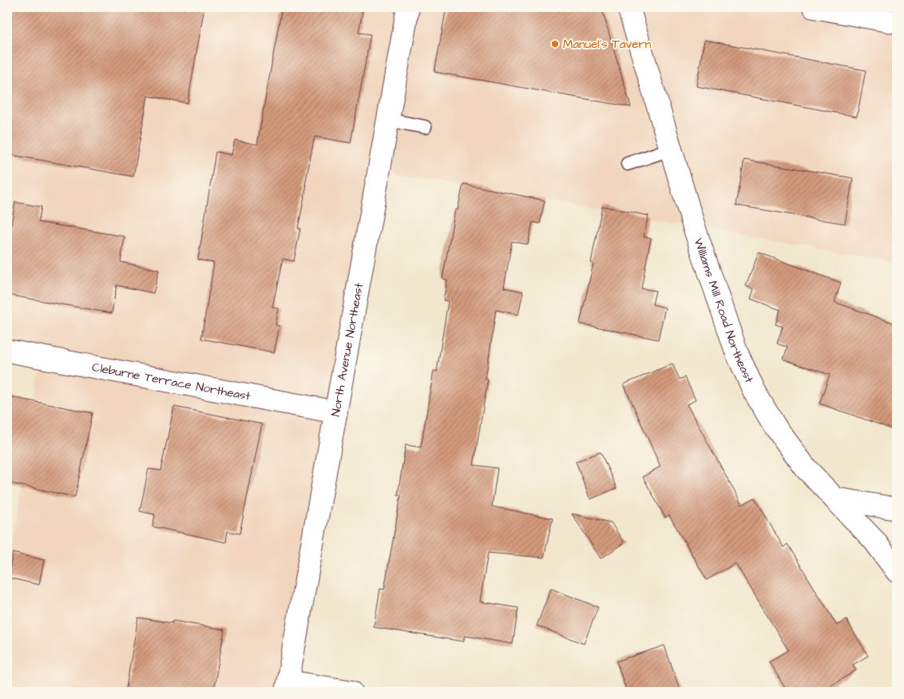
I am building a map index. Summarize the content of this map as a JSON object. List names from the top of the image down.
{
  "streets": {
    "street": ["Williams Mill Road Northeast", "North Avenue Northeast", "Cleburne Terrace Northeast"]
  },
  "crossings": [
    ["North Avenue Northeast", "Cleburne Terrace Northeast"]
  ],
  "places": ["Manuel's Tavern"]
}
